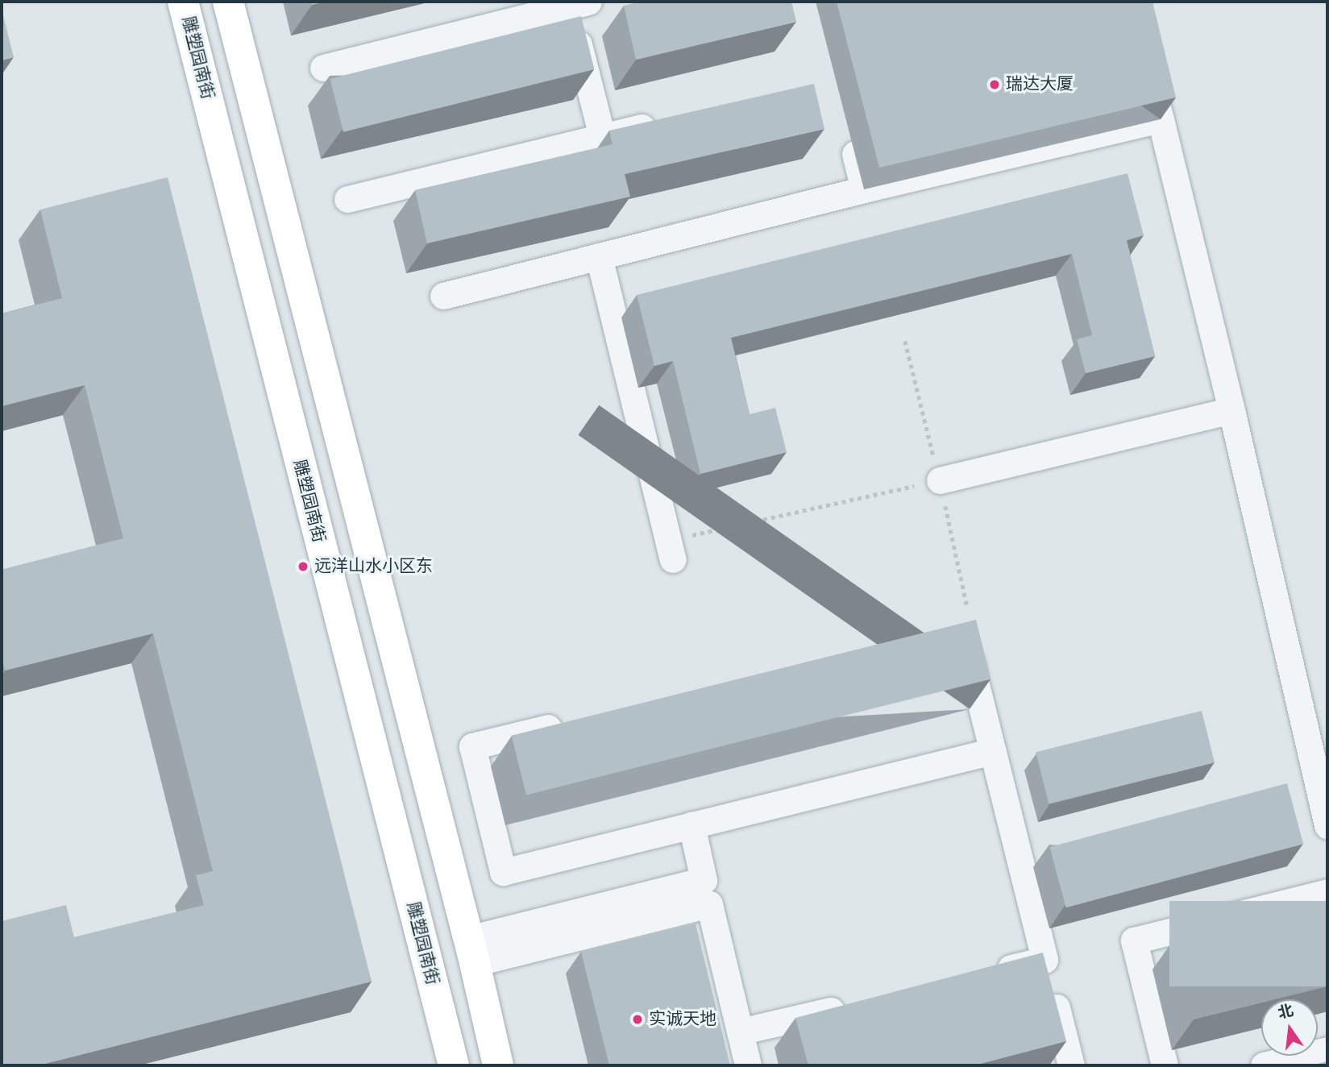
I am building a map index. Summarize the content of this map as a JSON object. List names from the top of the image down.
{
  "streets": {
    "main road": ["雕塑园南街"]
  },
  "places": ["瑞达大厦", "远洋山水小区东", "实诚天地"],
  "north": "top"
}
